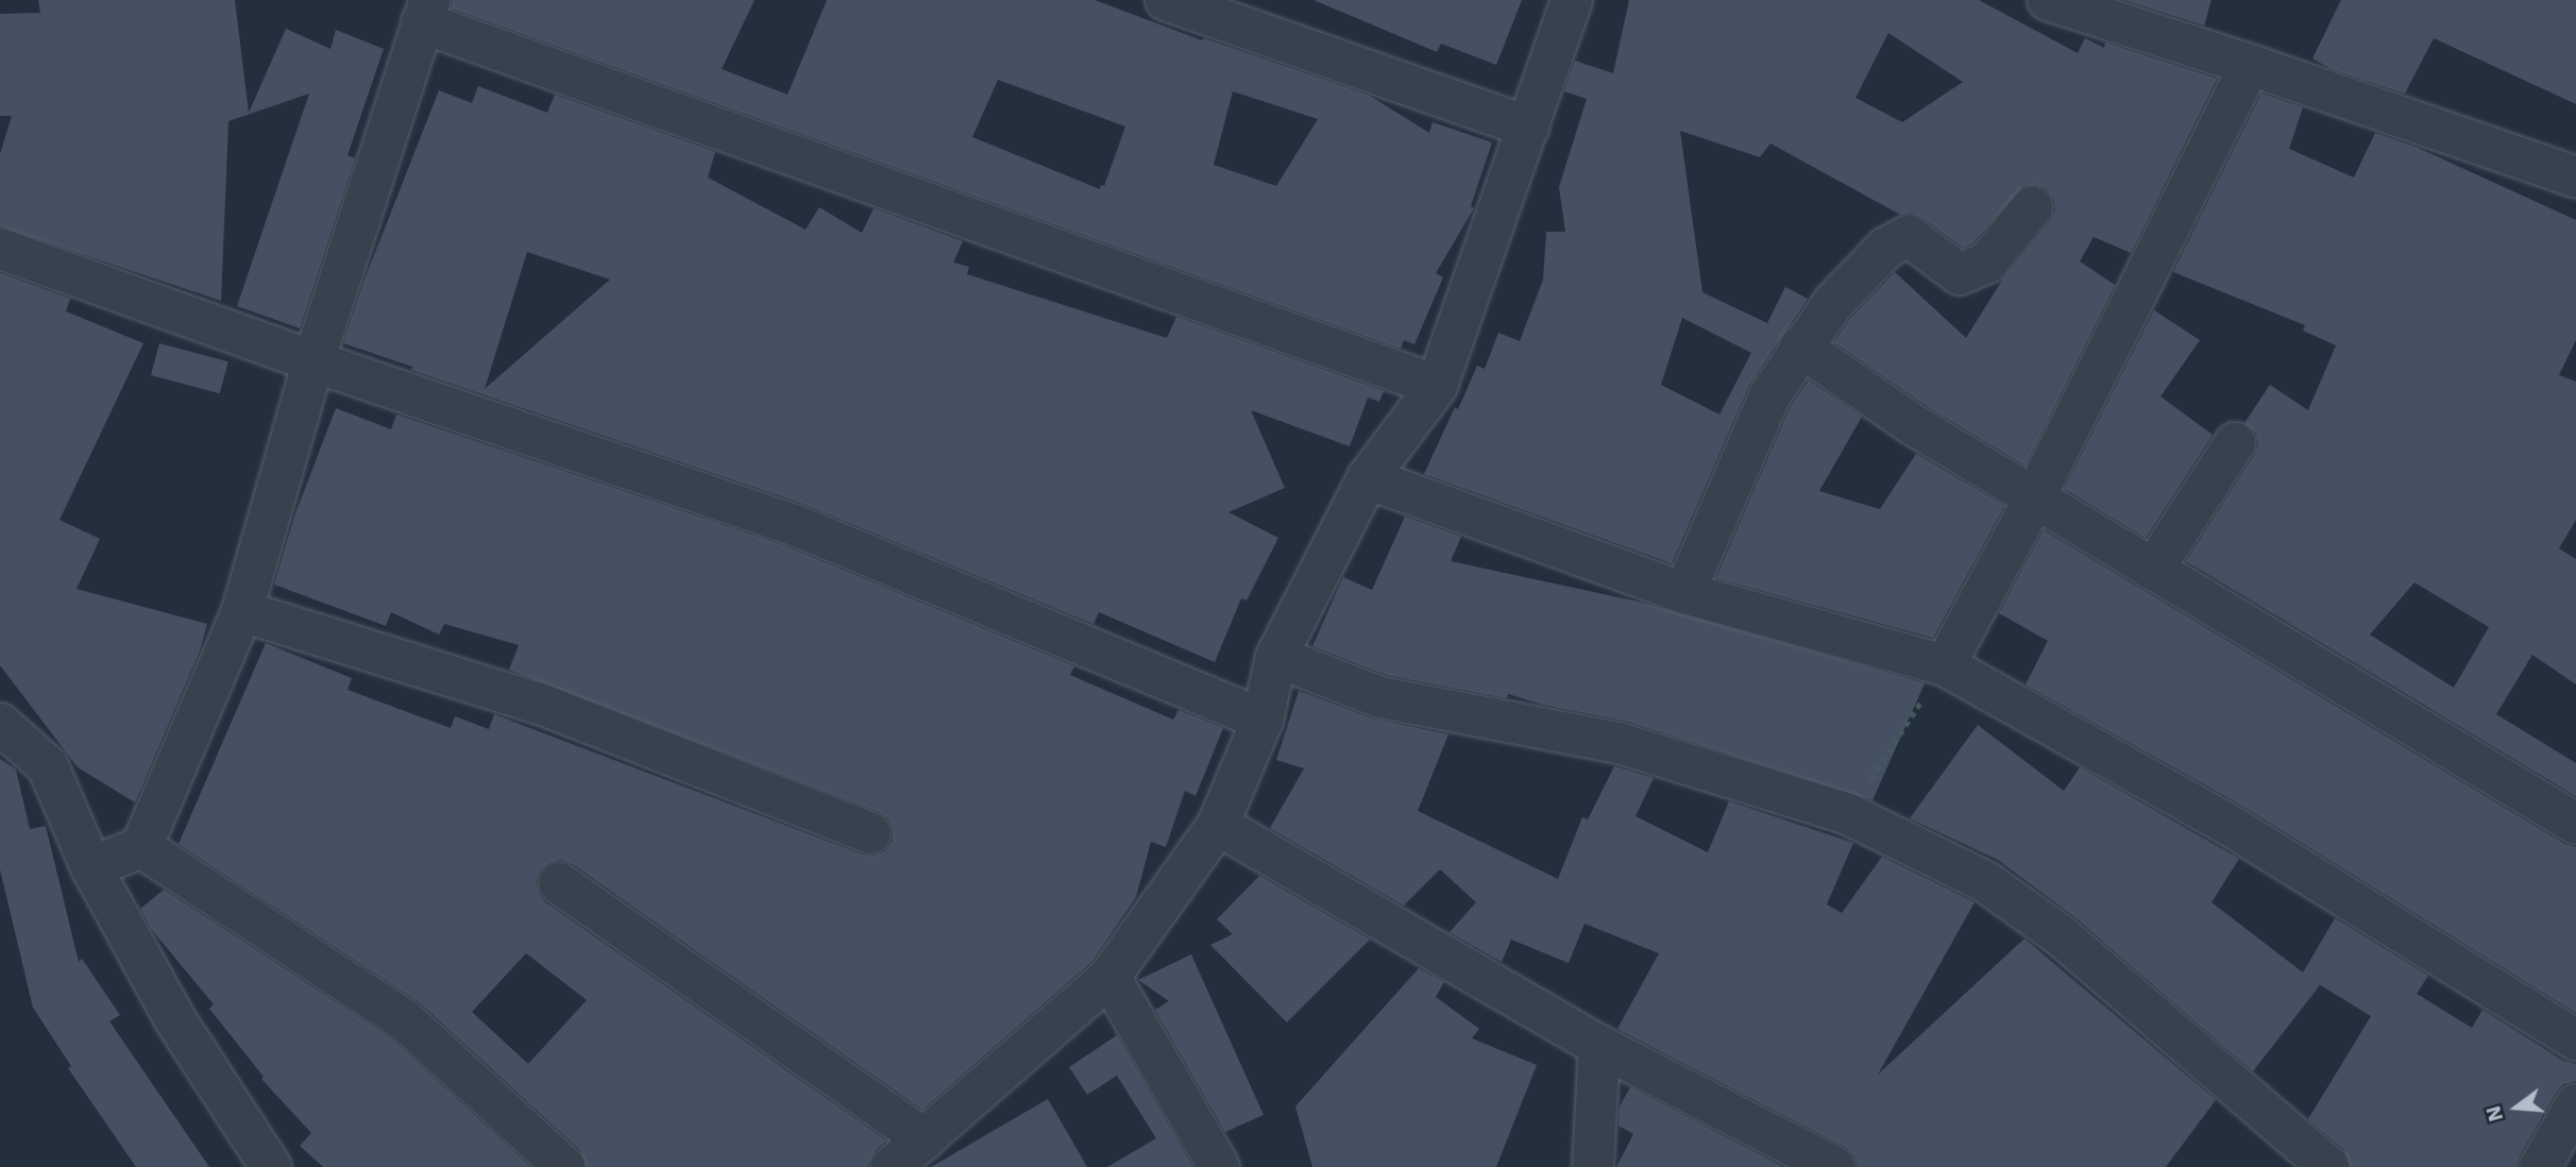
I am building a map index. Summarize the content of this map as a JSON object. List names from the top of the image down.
{
  "north": "left"
}
